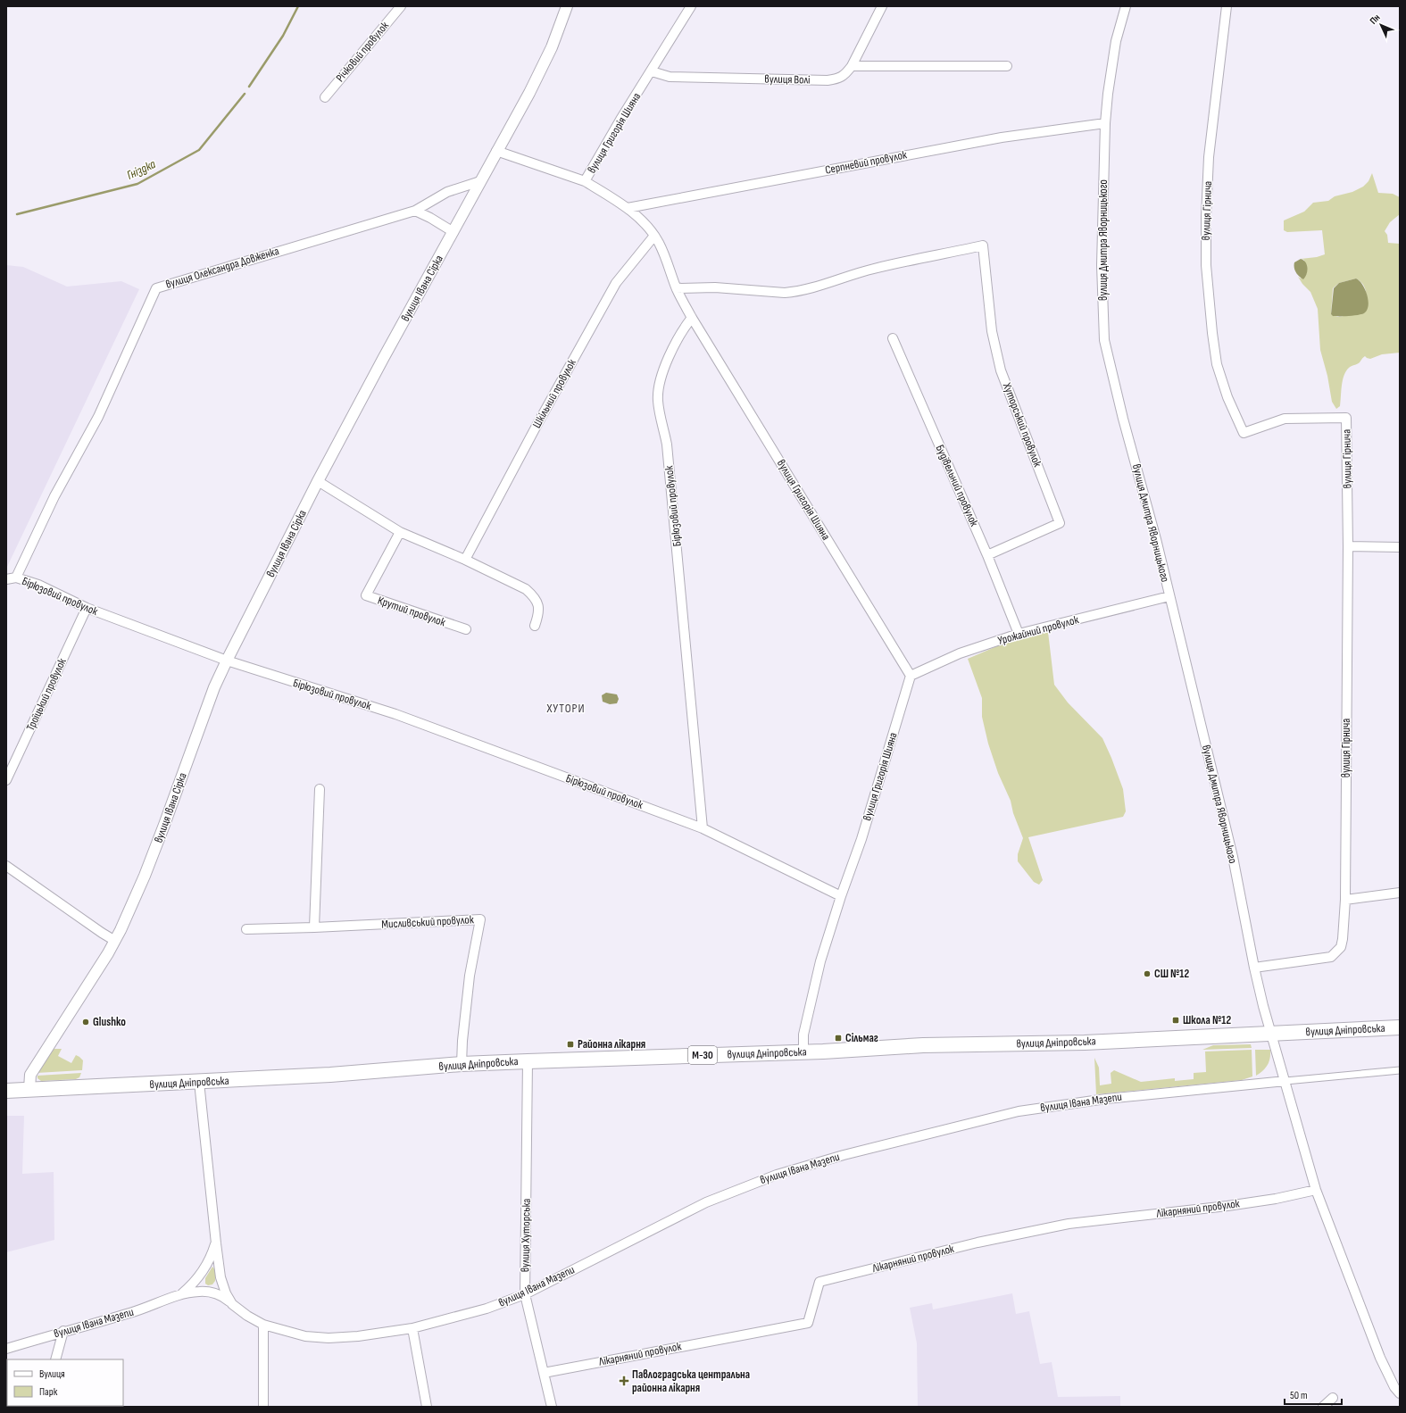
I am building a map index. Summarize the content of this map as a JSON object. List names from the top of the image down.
{
  "streets": {
    "highway": ["вулиця Дніпровська", "М-30"],
    "street": [
      "Річковий провулок",
      "вулиця Волі",
      "вулиця Григорія Шияна",
      "Серпневий провулок",
      "вулиця Гірнича",
      "вулиця Дмитра Яворницького",
      "вулиця Олександра Довженка",
      "вулиця Івана Сірка",
      "Шкільний провулок",
      "Хуторський провулок",
      "Будівельний провулок",
      "Бірюзовий провулок",
      "Крутий провулок",
      "Урожайний провулок",
      "Троїцький провулок",
      "Мисливський провулок",
      "вулиця Івана Мазепи",
      "Лікарняний провулок",
      "вулиця Хуторська"
    ]
  },
  "crossings": [
    ["вулиця Волі", "вулиця Григорія Шияна"],
    ["вулиця Григорія Шияна", "Серпневий провулок"],
    ["вулиця Григорія Шияна", "Шкільний провулок"],
    ["вулиця Григорія Шияна", "Хуторський провулок"],
    ["вулиця Григорія Шияна", "Бірюзовий провулок"],
    ["вулиця Григорія Шияна", "Урожайний провулок"],
    ["вулиця Григорія Шияна", "вулиця Дніпровська"],
    ["Серпневий провулок", "вулиця Дмитра Яворницького"],
    ["вулиця Гірнича", "вулиця Дмитра Яворницького"],
    ["вулиця Дмитра Яворницького", "Урожайний провулок"],
    ["вулиця Дмитра Яворницького", "вулиця Дніпровська"],
    ["вулиця Дмитра Яворницького", "вулиця Івана Мазепи"],
    ["вулиця Дмитра Яворницького", "Лікарняний провулок"],
    ["вулиця Олександра Довженка", "вулиця Івана Сірка"],
    ["вулиця Олександра Довженка", "Бірюзовий провулок"],
    ["вулиця Івана Сірка", "Бірюзовий провулок"],
    ["вулиця Івана Сірка", "вулиця Дніпровська"],
    ["Хуторський провулок", "Будівельний провулок"],
    ["Будівельний провулок", "Урожайний провулок"],
    ["Бірюзовий провулок", "Троїцький провулок"],
    ["Мисливський провулок", "вулиця Дніпровська"],
    ["вулиця Дніпровська", "вулиця Івана Мазепи"],
    ["вулиця Дніпровська", "вулиця Хуторська"],
    ["вулиця Івана Мазепи", "вулиця Хуторська"],
    ["Лікарняний провулок", "вулиця Хуторська"]
  ],
  "districts": ["ХУТОРИ"],
  "water": ["Гніздка"],
  "places": {
    "other": ["СШ №12", "Glushko"],
    "transit": ["Школа №12", "Сільмаг", "Районна лікарня"],
    "health": ["Павлоградська центральна районна лікарня"]
  },
  "legend": ["Вулиця", "Парк"],
  "scale_bar": "50 m",
  "north": "top left"
}
